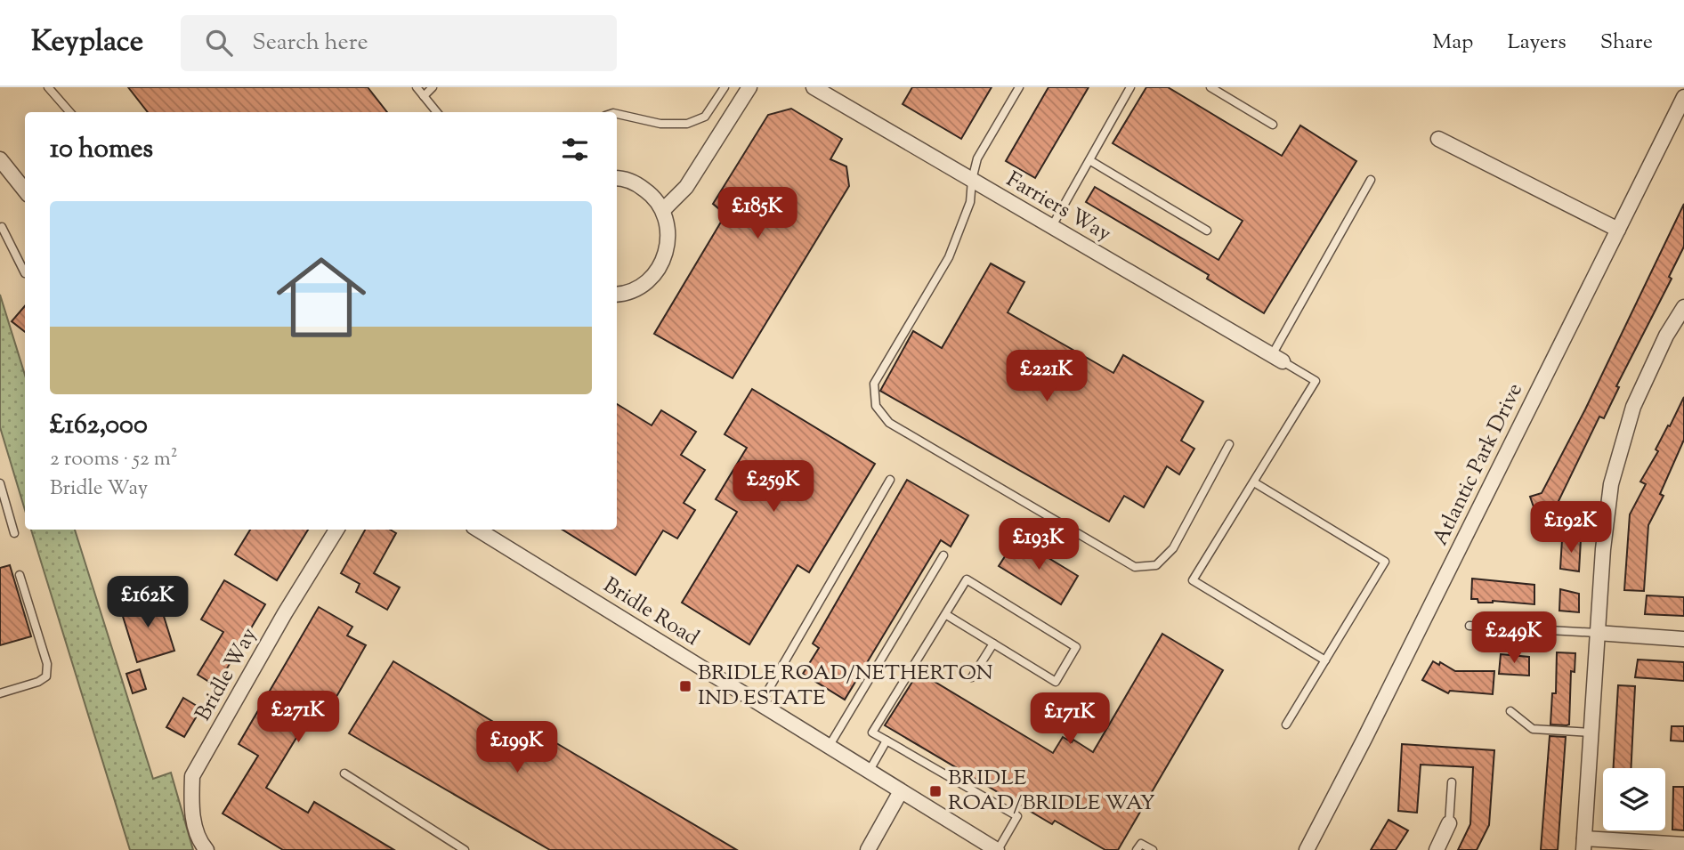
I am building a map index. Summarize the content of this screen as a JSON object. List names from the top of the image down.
{
  "streets": {
    "street": [
      "Farriers Way",
      "Atlantic Park Drive",
      "Bridle Road",
      "Bridle Way"
    ]
  },
  "places": {
    "transit": ["BRIDLE ROAD/NETHERTON IND ESTATE", "BRIDLE ROAD/BRIDLE WAY"]
  },
  "page": {
    "header": "Keyplace",
    "search": "Search here",
    "nav": ["Map", "Layers", "Share"],
    "heading": "10 homes",
    "price": [
      "£185K",
      "£221K",
      "£259K",
      "£192K",
      "£193K",
      "£162K",
      "£249K",
      "£271K",
      "£171K",
      "£199K"
    ],
    "list": [
      {
        "name": "£162,000",
        "note": "2 rooms · 52 m² · Bridle Way"
      }
    ]
  }
}
